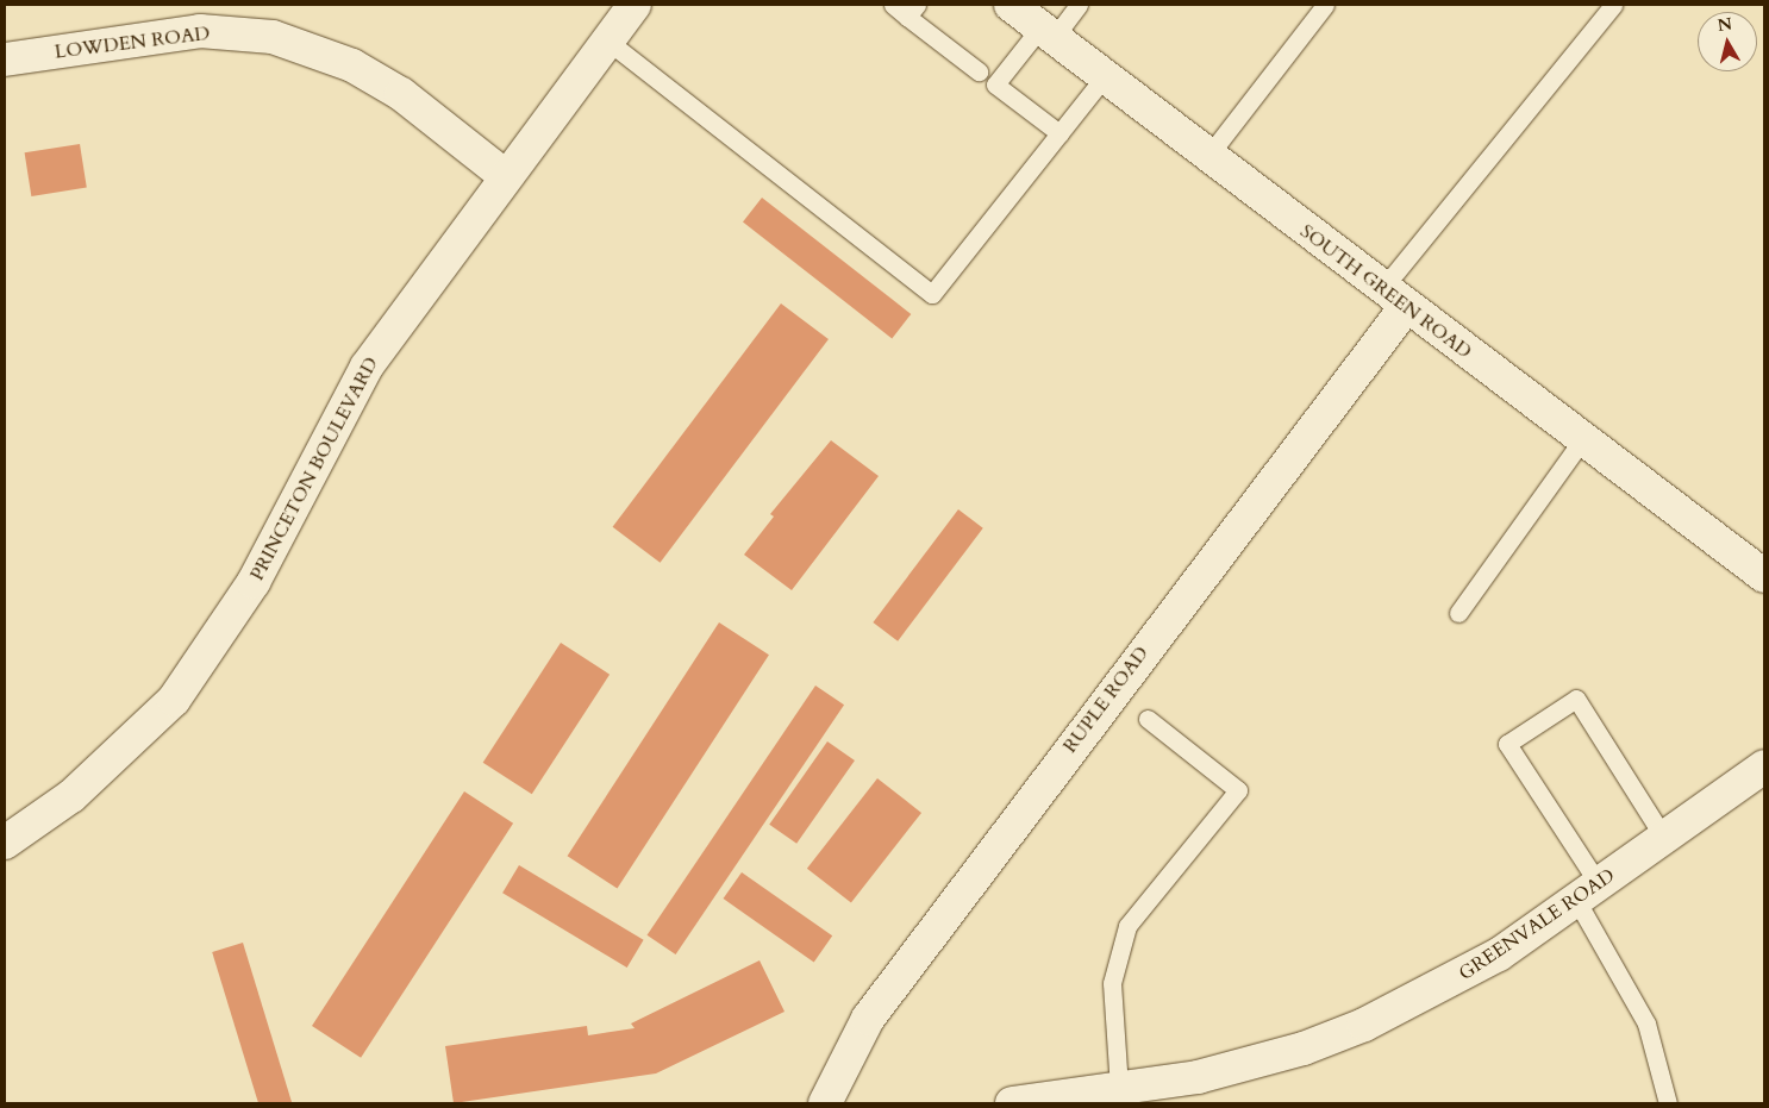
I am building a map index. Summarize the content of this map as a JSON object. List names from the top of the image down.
{
  "streets": {
    "street": [
      "LOWDEN ROAD",
      "SOUTH GREEN ROAD",
      "PRINCETON BOULEVARD",
      "RUPLE ROAD",
      "GREENVALE ROAD"
    ]
  },
  "crossings": [
    ["LOWDEN ROAD", "PRINCETON BOULEVARD"],
    ["SOUTH GREEN ROAD", "RUPLE ROAD"]
  ],
  "north": "top"
}
